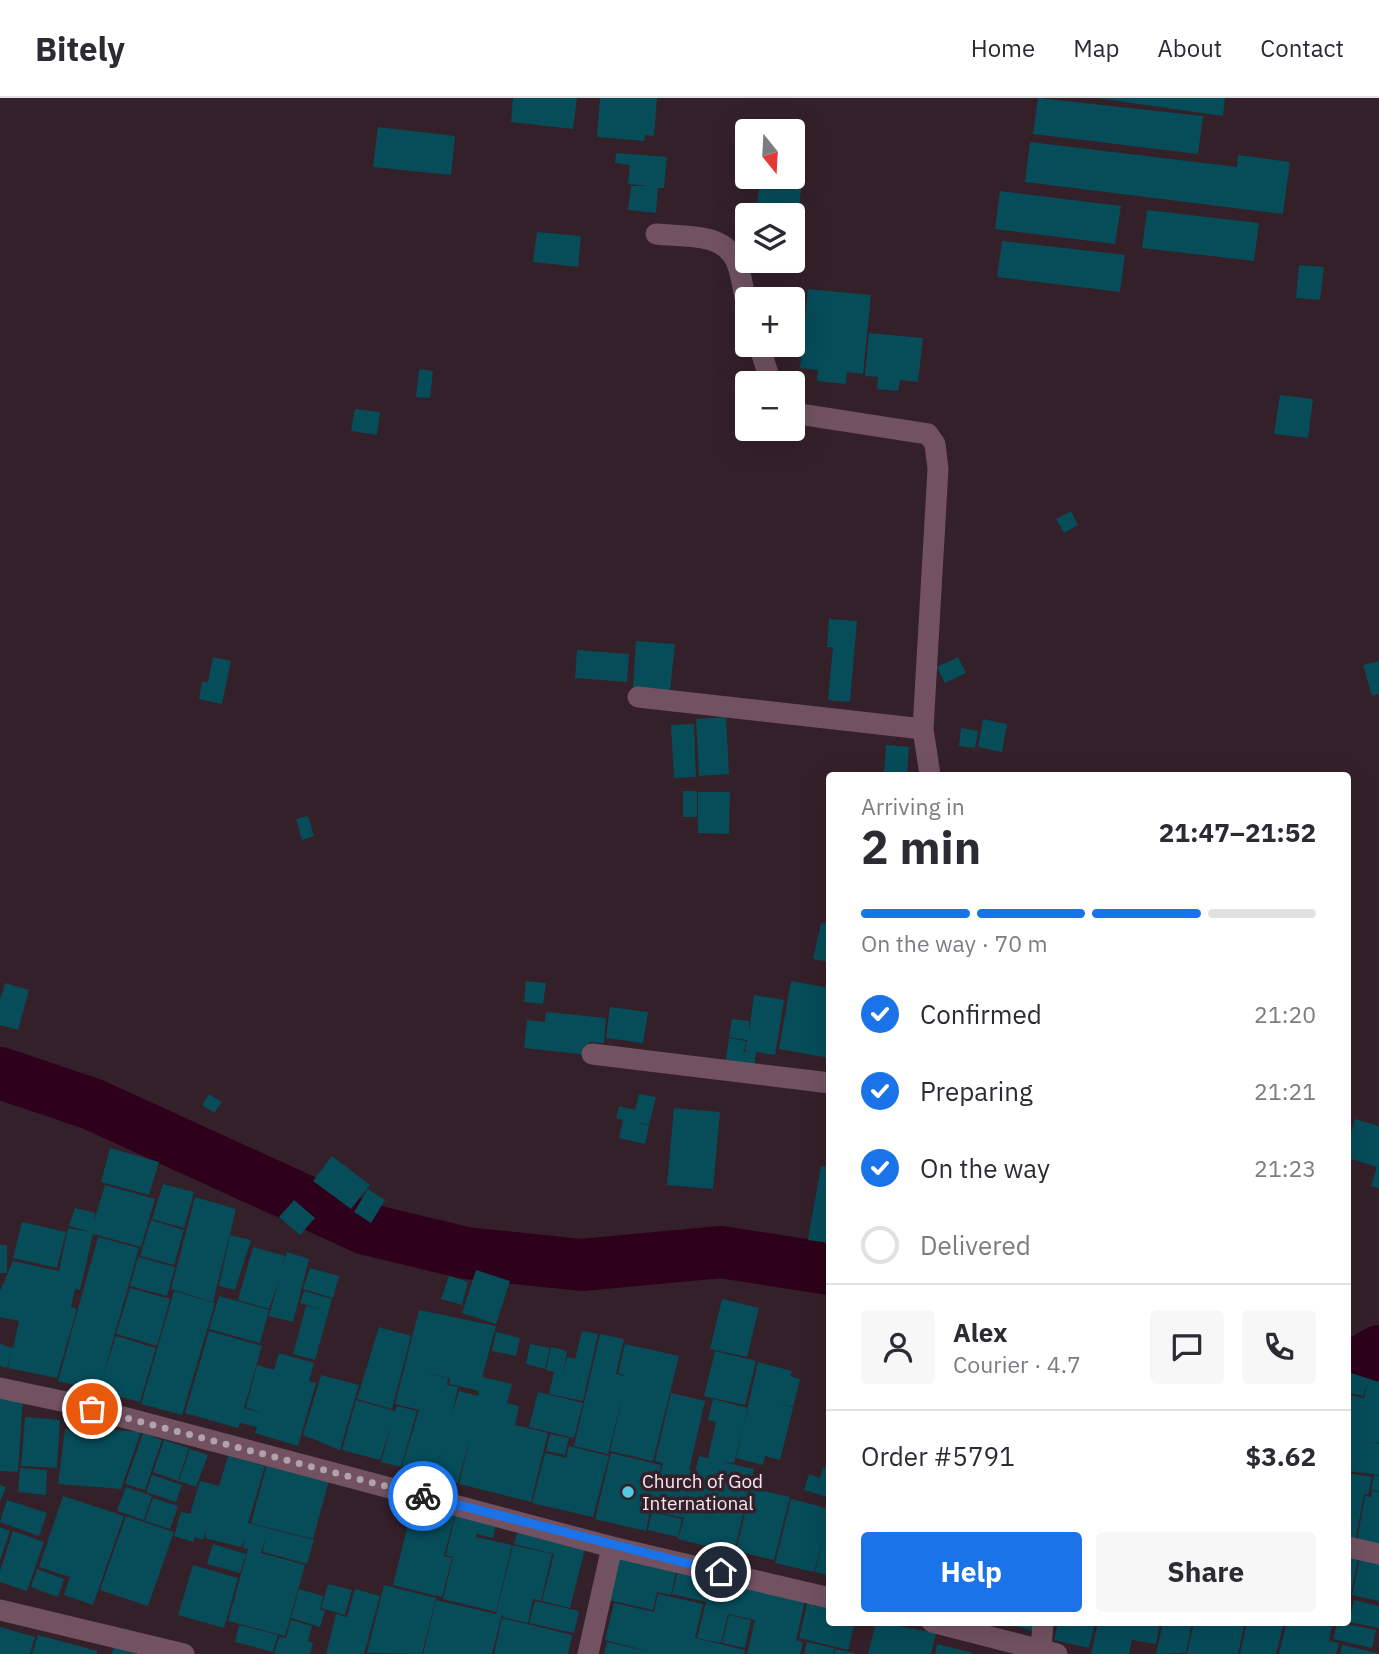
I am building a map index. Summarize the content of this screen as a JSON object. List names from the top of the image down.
{
  "places": ["Church of God International"],
  "north": "bottom",
  "page": {
    "header": "Bitely",
    "nav": [
      "Home",
      "Map",
      "About",
      "Contact"
    ],
    "map_buttons": ["+", "−"],
    "heading": ["2 min", "Arriving in", "21:47–21:52"],
    "panel": [
      "Alex",
      "Courier · 4.7",
      "Order #5791",
      "$3.62"
    ],
    "bar": "On the way · 70 m",
    "list": [
      ["Confirmed", "21:20"],
      ["Preparing", "21:21"],
      ["On the way", "21:23"],
      "Delivered"
    ],
    "buttons": ["Help", "Share"]
  }
}
